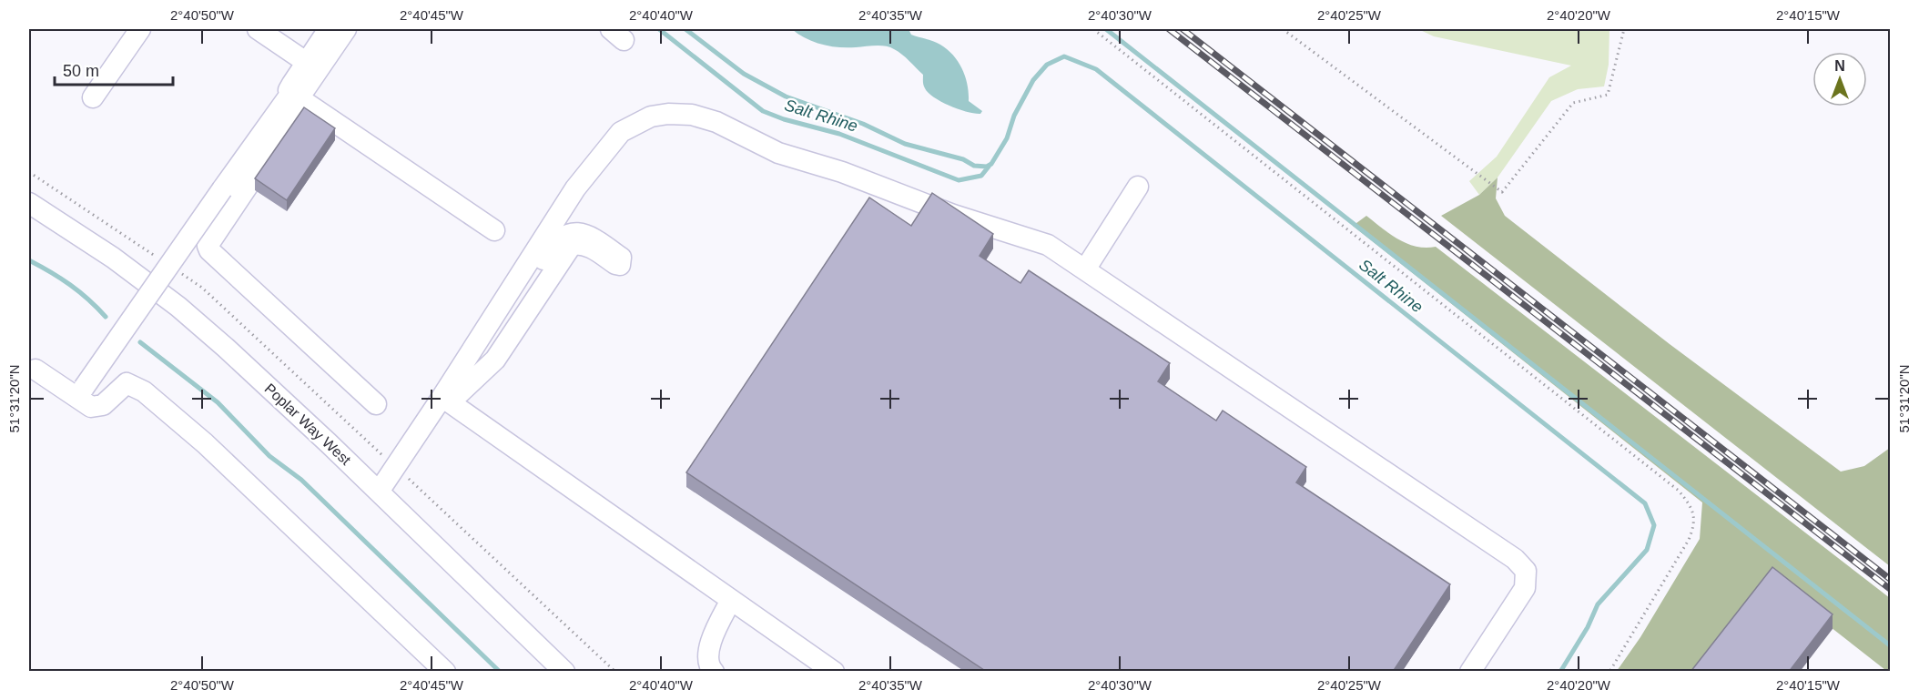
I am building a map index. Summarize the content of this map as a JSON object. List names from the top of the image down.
{
  "streets": {
    "street": ["Poplar Way West"]
  },
  "water": ["Salt Rhine"],
  "scale_bar": "50 m",
  "north": "top",
  "coordinates": [
    "2°40'50\"W",
    "2°40'45\"W",
    "2°40'40\"W",
    "2°40'35\"W",
    "2°40'30\"W",
    "2°40'25\"W",
    "2°40'20\"W",
    "2°40'15\"W",
    "51°31'20\"N"
  ]
}
